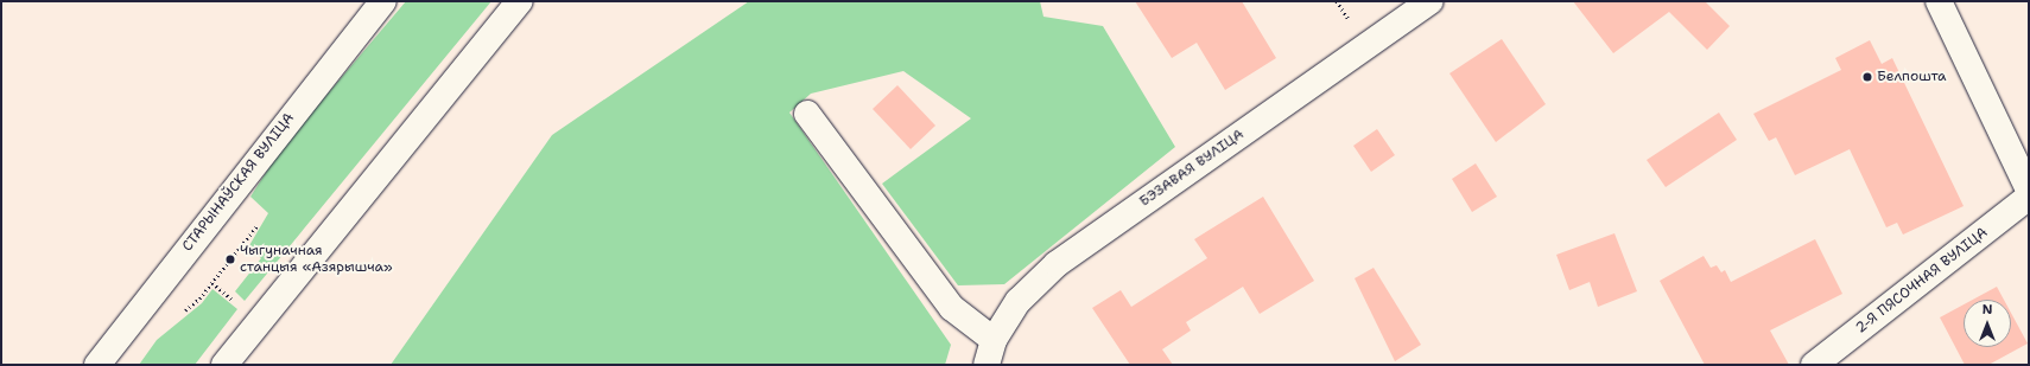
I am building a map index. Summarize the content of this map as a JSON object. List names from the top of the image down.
{
  "streets": {
    "street": ["БЭЗАВАЯ ВУЛІЦА", "СТАРЫНАЎСКАЯ ВУЛІЦА", "2-Я ПЯСОЧНАЯ ВУЛІЦА"]
  },
  "places": ["Белпошта", "Чыгуначная станцыя «Азярышча»"],
  "north": "top"
}
